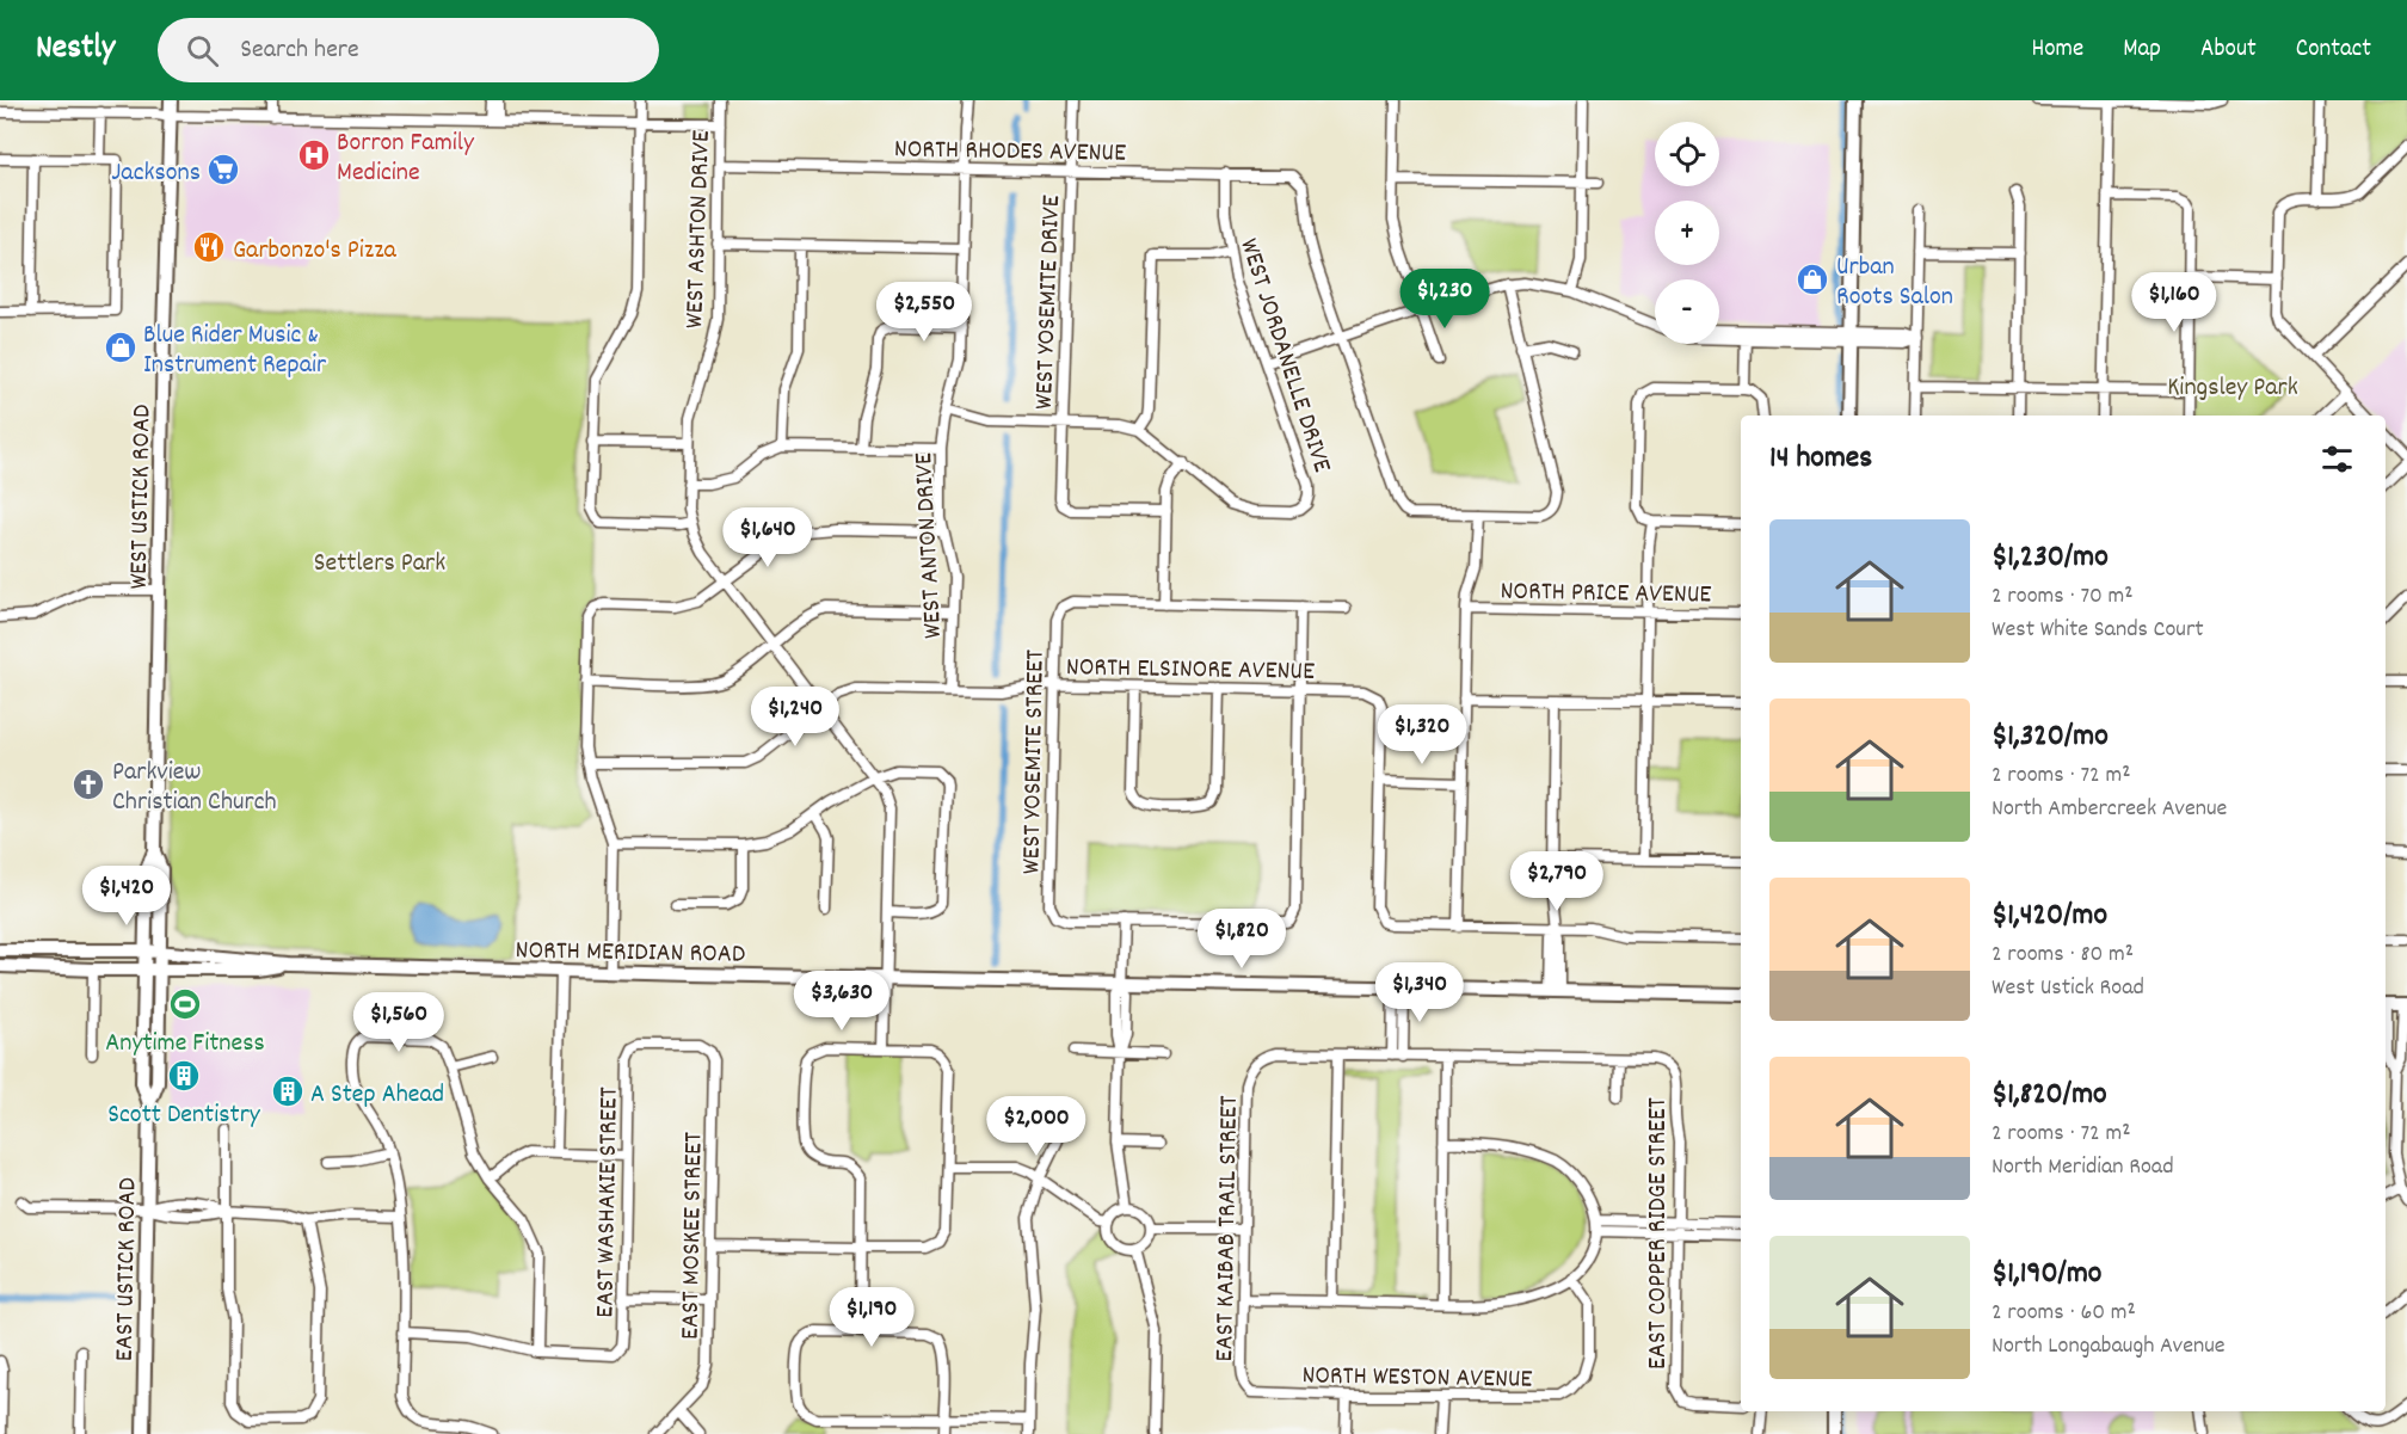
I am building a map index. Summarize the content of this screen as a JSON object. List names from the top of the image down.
{
  "streets": {
    "main road": ["WEST USTICK ROAD", "NORTH MERIDIAN ROAD", "EAST USTICK ROAD"],
    "street": [
      "NORTH RHODES AVENUE",
      "WEST ASHTON DRIVE",
      "WEST YOSEMITE DRIVE",
      "WEST JORDANELLE DRIVE",
      "WEST ANTON DRIVE",
      "NORTH PRICE AVENUE",
      "NORTH ELSINORE AVENUE",
      "WEST YOSEMITE STREET",
      "EAST WASHAKIE STREET",
      "EAST KAIBAB TRAIL STREET",
      "EAST COPPER RIDGE STREET",
      "EAST MOSKEE STREET",
      "NORTH WESTON AVENUE"
    ]
  },
  "crossings": [
    ["NORTH RHODES AVENUE", "WEST ASHTON DRIVE"],
    ["NORTH RHODES AVENUE", "WEST YOSEMITE DRIVE"],
    ["NORTH RHODES AVENUE", "WEST JORDANELLE DRIVE"],
    ["NORTH RHODES AVENUE", "WEST ANTON DRIVE"],
    ["WEST ASHTON DRIVE", "NORTH ELSINORE AVENUE"],
    ["WEST ASHTON DRIVE", "NORTH MERIDIAN ROAD"],
    ["WEST USTICK ROAD", "NORTH MERIDIAN ROAD"],
    ["WEST USTICK ROAD", "EAST USTICK ROAD"],
    ["WEST ANTON DRIVE", "NORTH ELSINORE AVENUE"],
    ["NORTH ELSINORE AVENUE", "WEST YOSEMITE STREET"],
    ["NORTH MERIDIAN ROAD", "EAST USTICK ROAD"],
    ["EAST WASHAKIE STREET", "EAST MOSKEE STREET"],
    ["EAST KAIBAB TRAIL STREET", "NORTH WESTON AVENUE"]
  ],
  "parks": ["Kingsley Park", "Settlers Park"],
  "places": {
    "hospital": ["Borron Family Medicine"],
    "supermarket": ["Jacksons"],
    "restaurant": ["Garbonzo's Pizza"],
    "shop": ["Urban Roots Salon", "Blue Rider Music & Instrument Repair"],
    "church": ["Parkview Christian Church"],
    "sports": ["Anytime Fitness"],
    "building": ["Scott Dentistry", "A Step Ahead"]
  },
  "page": {
    "header": "Nestly",
    "search": "Search here",
    "nav": [
      "Home",
      "Map",
      "About",
      "Contact"
    ],
    "map_buttons": ["+", "−"],
    "price": [
      "$1,230",
      "$1,160",
      "$2,550",
      "$1,640",
      "$1,240",
      "$1,320",
      "$2,790",
      "$1,420",
      "$1,820",
      "$1,340",
      "$3,630",
      "$1,560",
      "$2,000",
      "$1,190"
    ],
    "heading": "14 homes",
    "list": [
      {
        "name": "$1,230/mo",
        "note": "2 rooms · 70 m² · West White Sands Court"
      },
      {
        "name": "$1,320/mo",
        "note": "2 rooms · 72 m² · North Ambercreek Avenue"
      },
      {
        "name": "$1,420/mo",
        "note": "2 rooms · 80 m² · West Ustick Road"
      },
      {
        "name": "$1,820/mo",
        "note": "2 rooms · 72 m² · North Meridian Road"
      },
      {
        "name": "$1,190/mo",
        "note": "2 rooms · 60 m² · North Longabaugh Avenue"
      }
    ]
  }
}
